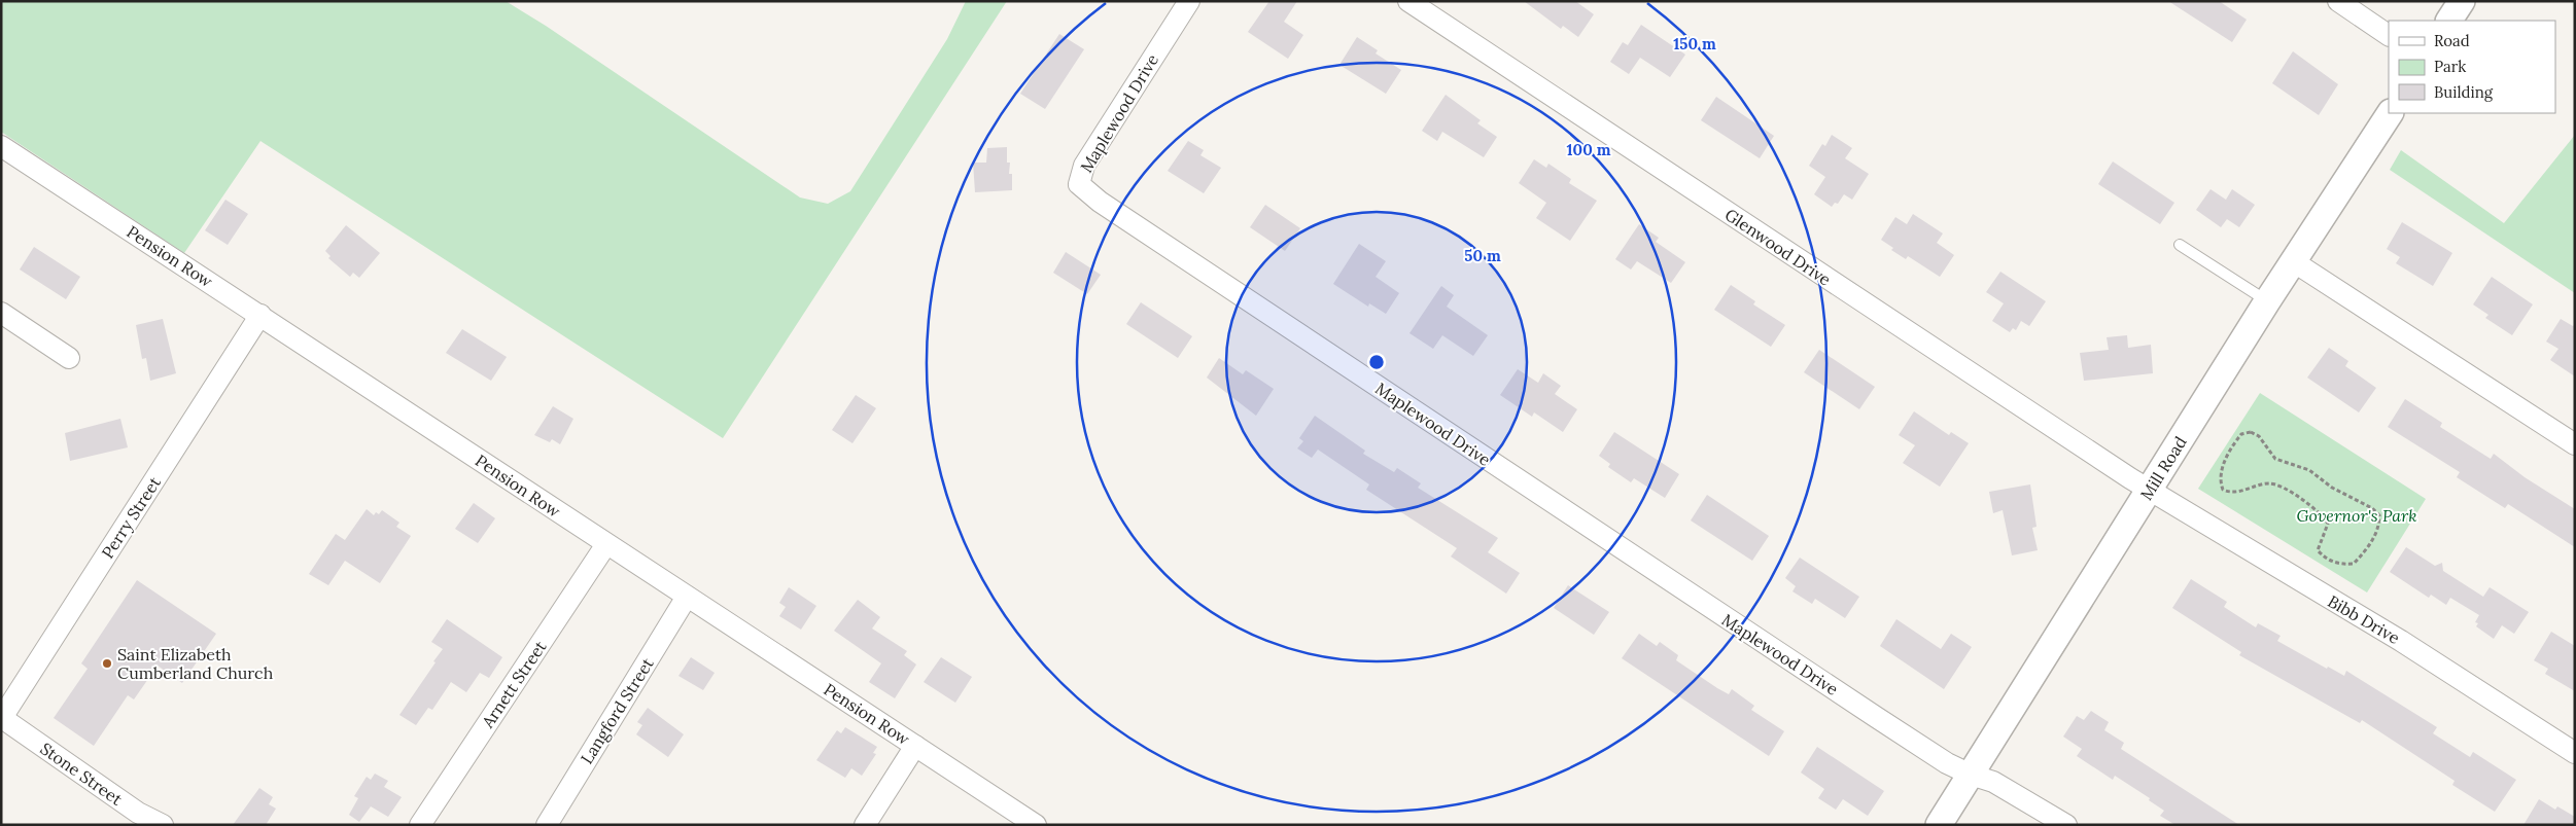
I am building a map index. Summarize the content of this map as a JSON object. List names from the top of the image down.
{
  "streets": {
    "street": [
      "Maplewood Drive",
      "Glenwood Drive",
      "Pension Row",
      "Mill Road",
      "Perry Street",
      "Bibb Drive",
      "Arnett Street",
      "Langford Street",
      "Stone Street"
    ]
  },
  "crossings": [
    ["Maplewood Drive", "Mill Road"],
    ["Glenwood Drive", "Mill Road"],
    ["Glenwood Drive", "Bibb Drive"],
    ["Pension Row", "Perry Street"],
    ["Pension Row", "Arnett Street"],
    ["Pension Row", "Langford Street"],
    ["Mill Road", "Bibb Drive"],
    ["Perry Street", "Stone Street"]
  ],
  "parks": ["Governor's Park"],
  "places": ["Saint Elizabeth Cumberland Church"],
  "legend": ["Road", "Park", "Building"],
  "rings": ["150 m", "100 m", "50 m"]
}
